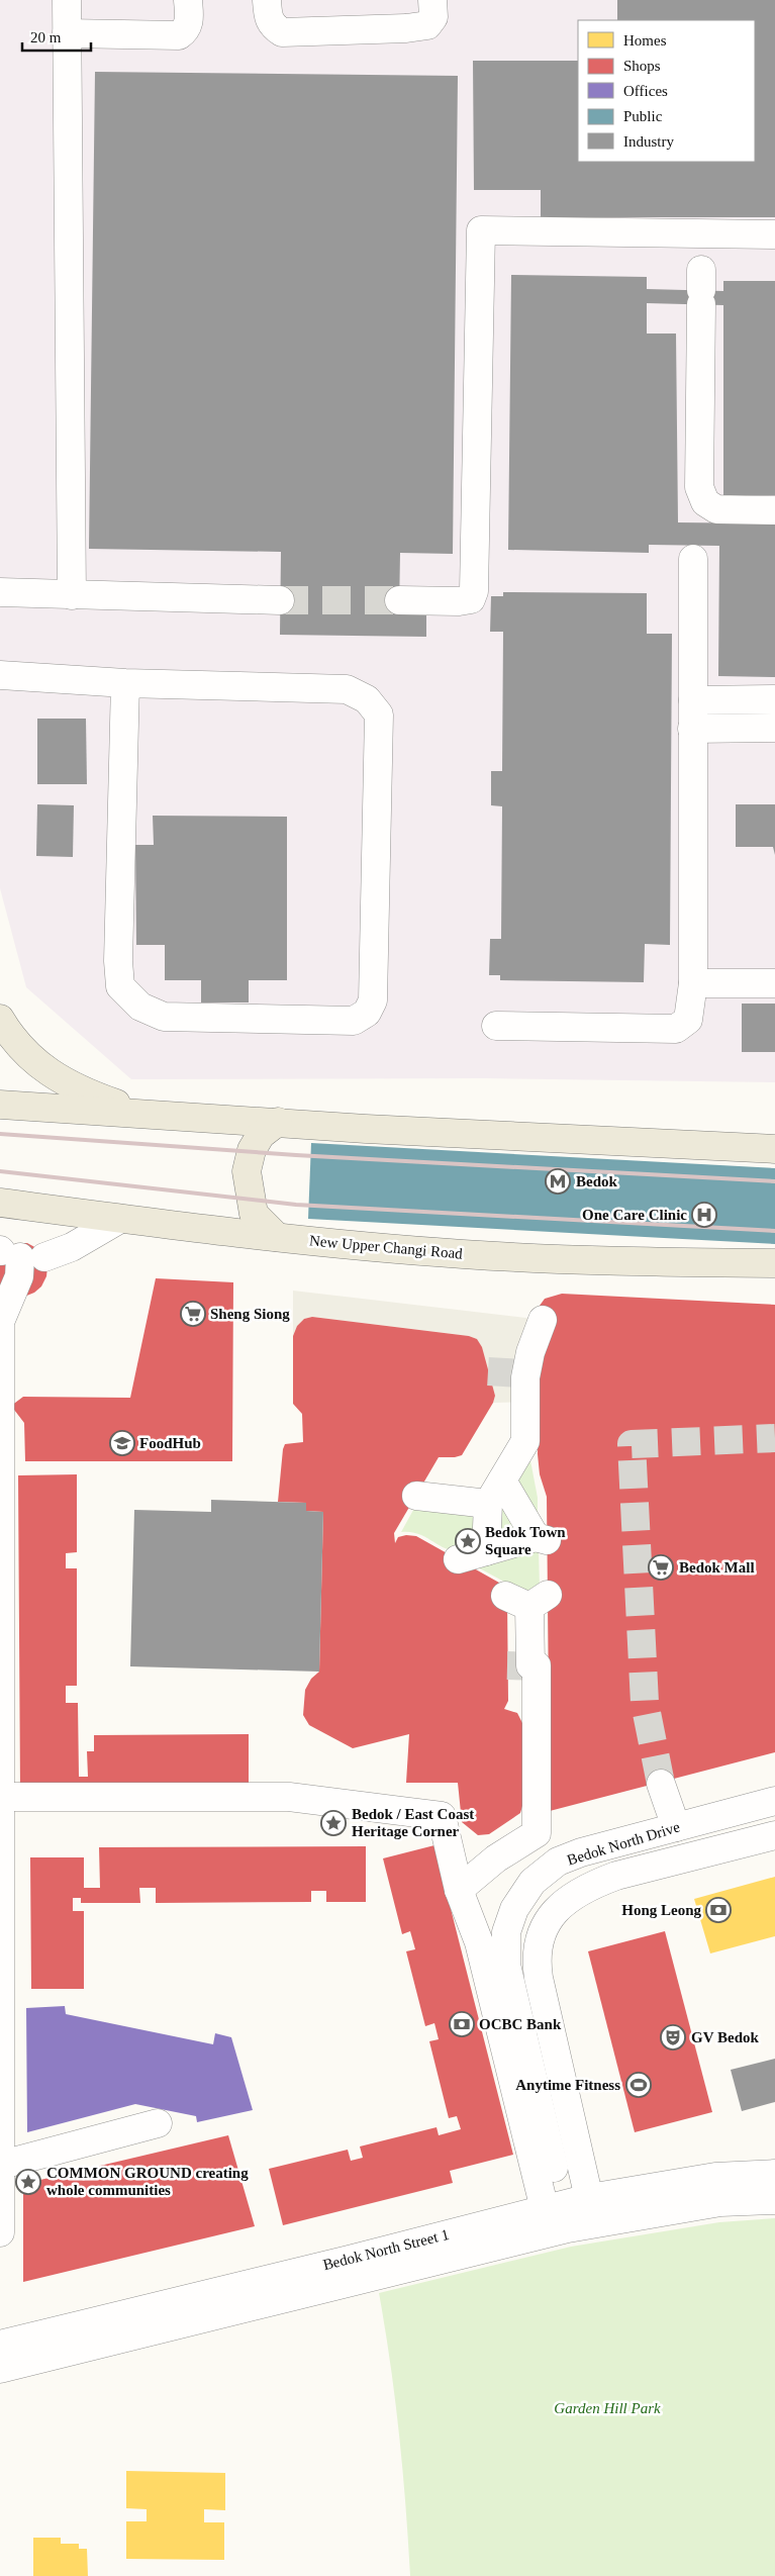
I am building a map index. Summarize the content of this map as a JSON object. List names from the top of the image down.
{
  "streets": {
    "main road": ["New Upper Changi Road"],
    "street": ["Bedok North Drive", "Bedok North Street 1"]
  },
  "crossings": [
    ["Bedok North Drive", "Bedok North Street 1"]
  ],
  "parks": ["Garden Hill Park"],
  "places": {
    "metro station": ["Bedok"],
    "hospital": ["One Care Clinic"],
    "supermarket": ["Sheng Siong", "Bedok Mall"],
    "school or university": ["FoodHub"],
    "place": ["Bedok Town Square", "Bedok / East Coast Heritage Corner", "COMMON GROUND creating whole communities"],
    "bank": ["Hong Leong", "OCBC Bank"],
    "theatre": ["GV Bedok"],
    "sports": ["Anytime Fitness"]
  },
  "legend": [
    "Homes",
    "Shops",
    "Offices",
    "Public",
    "Industry"
  ],
  "scale_bar": "20 m"
}
